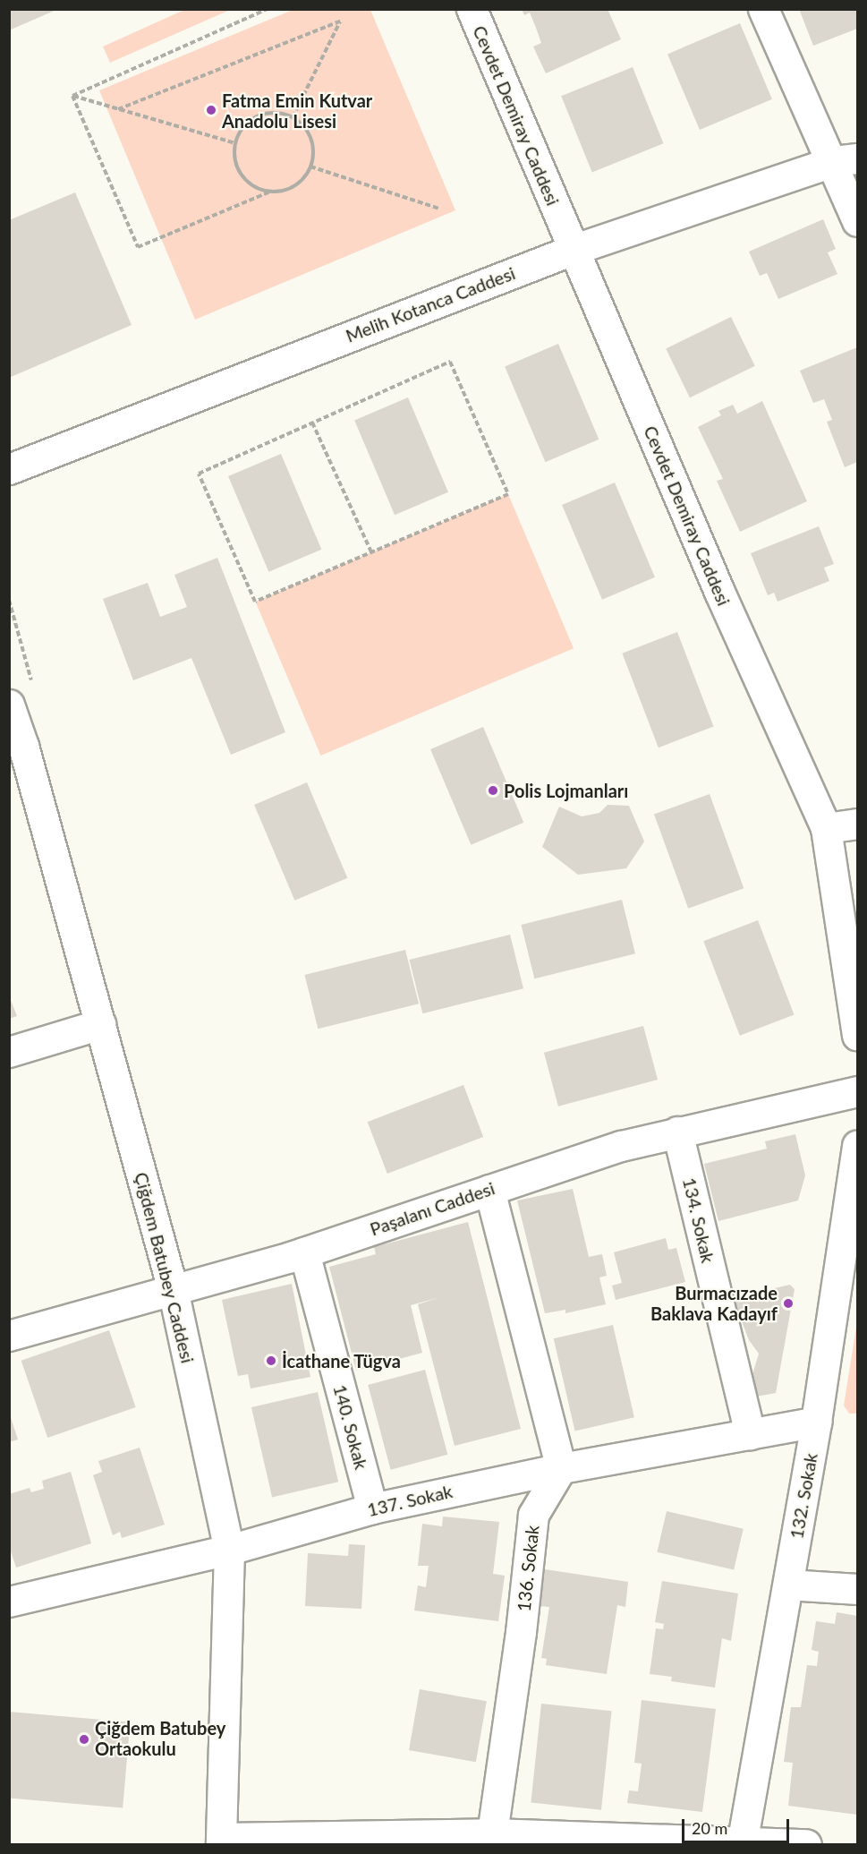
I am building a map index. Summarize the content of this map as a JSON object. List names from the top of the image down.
{
  "streets": {
    "street": [
      "Cevdet Demiray Caddesi",
      "Melih Kotanca Caddesi",
      "Paşalanı Caddesi",
      "134. Sokak",
      "Çiğdem Batubey Caddesi",
      "140. Sokak",
      "132. Sokak",
      "137. Sokak",
      "136. Sokak"
    ]
  },
  "crossings": [
    ["Cevdet Demiray Caddesi", "Melih Kotanca Caddesi"],
    ["Paşalanı Caddesi", "134. Sokak"],
    ["Paşalanı Caddesi", "Çiğdem Batubey Caddesi"],
    ["Paşalanı Caddesi", "140. Sokak"],
    ["134. Sokak", "137. Sokak"],
    ["Çiğdem Batubey Caddesi", "137. Sokak"],
    ["140. Sokak", "137. Sokak"],
    ["132. Sokak", "137. Sokak"],
    ["137. Sokak", "136. Sokak"]
  ],
  "places": [
    "Fatma Emin Kutvar Anadolu Lisesi",
    "Polis Lojmanları",
    "Burmacızade Baklava Kadayıf",
    "İcathane Tügva",
    "Çiğdem Batubey Ortaokulu"
  ],
  "scale_bar": "20 m"
}
